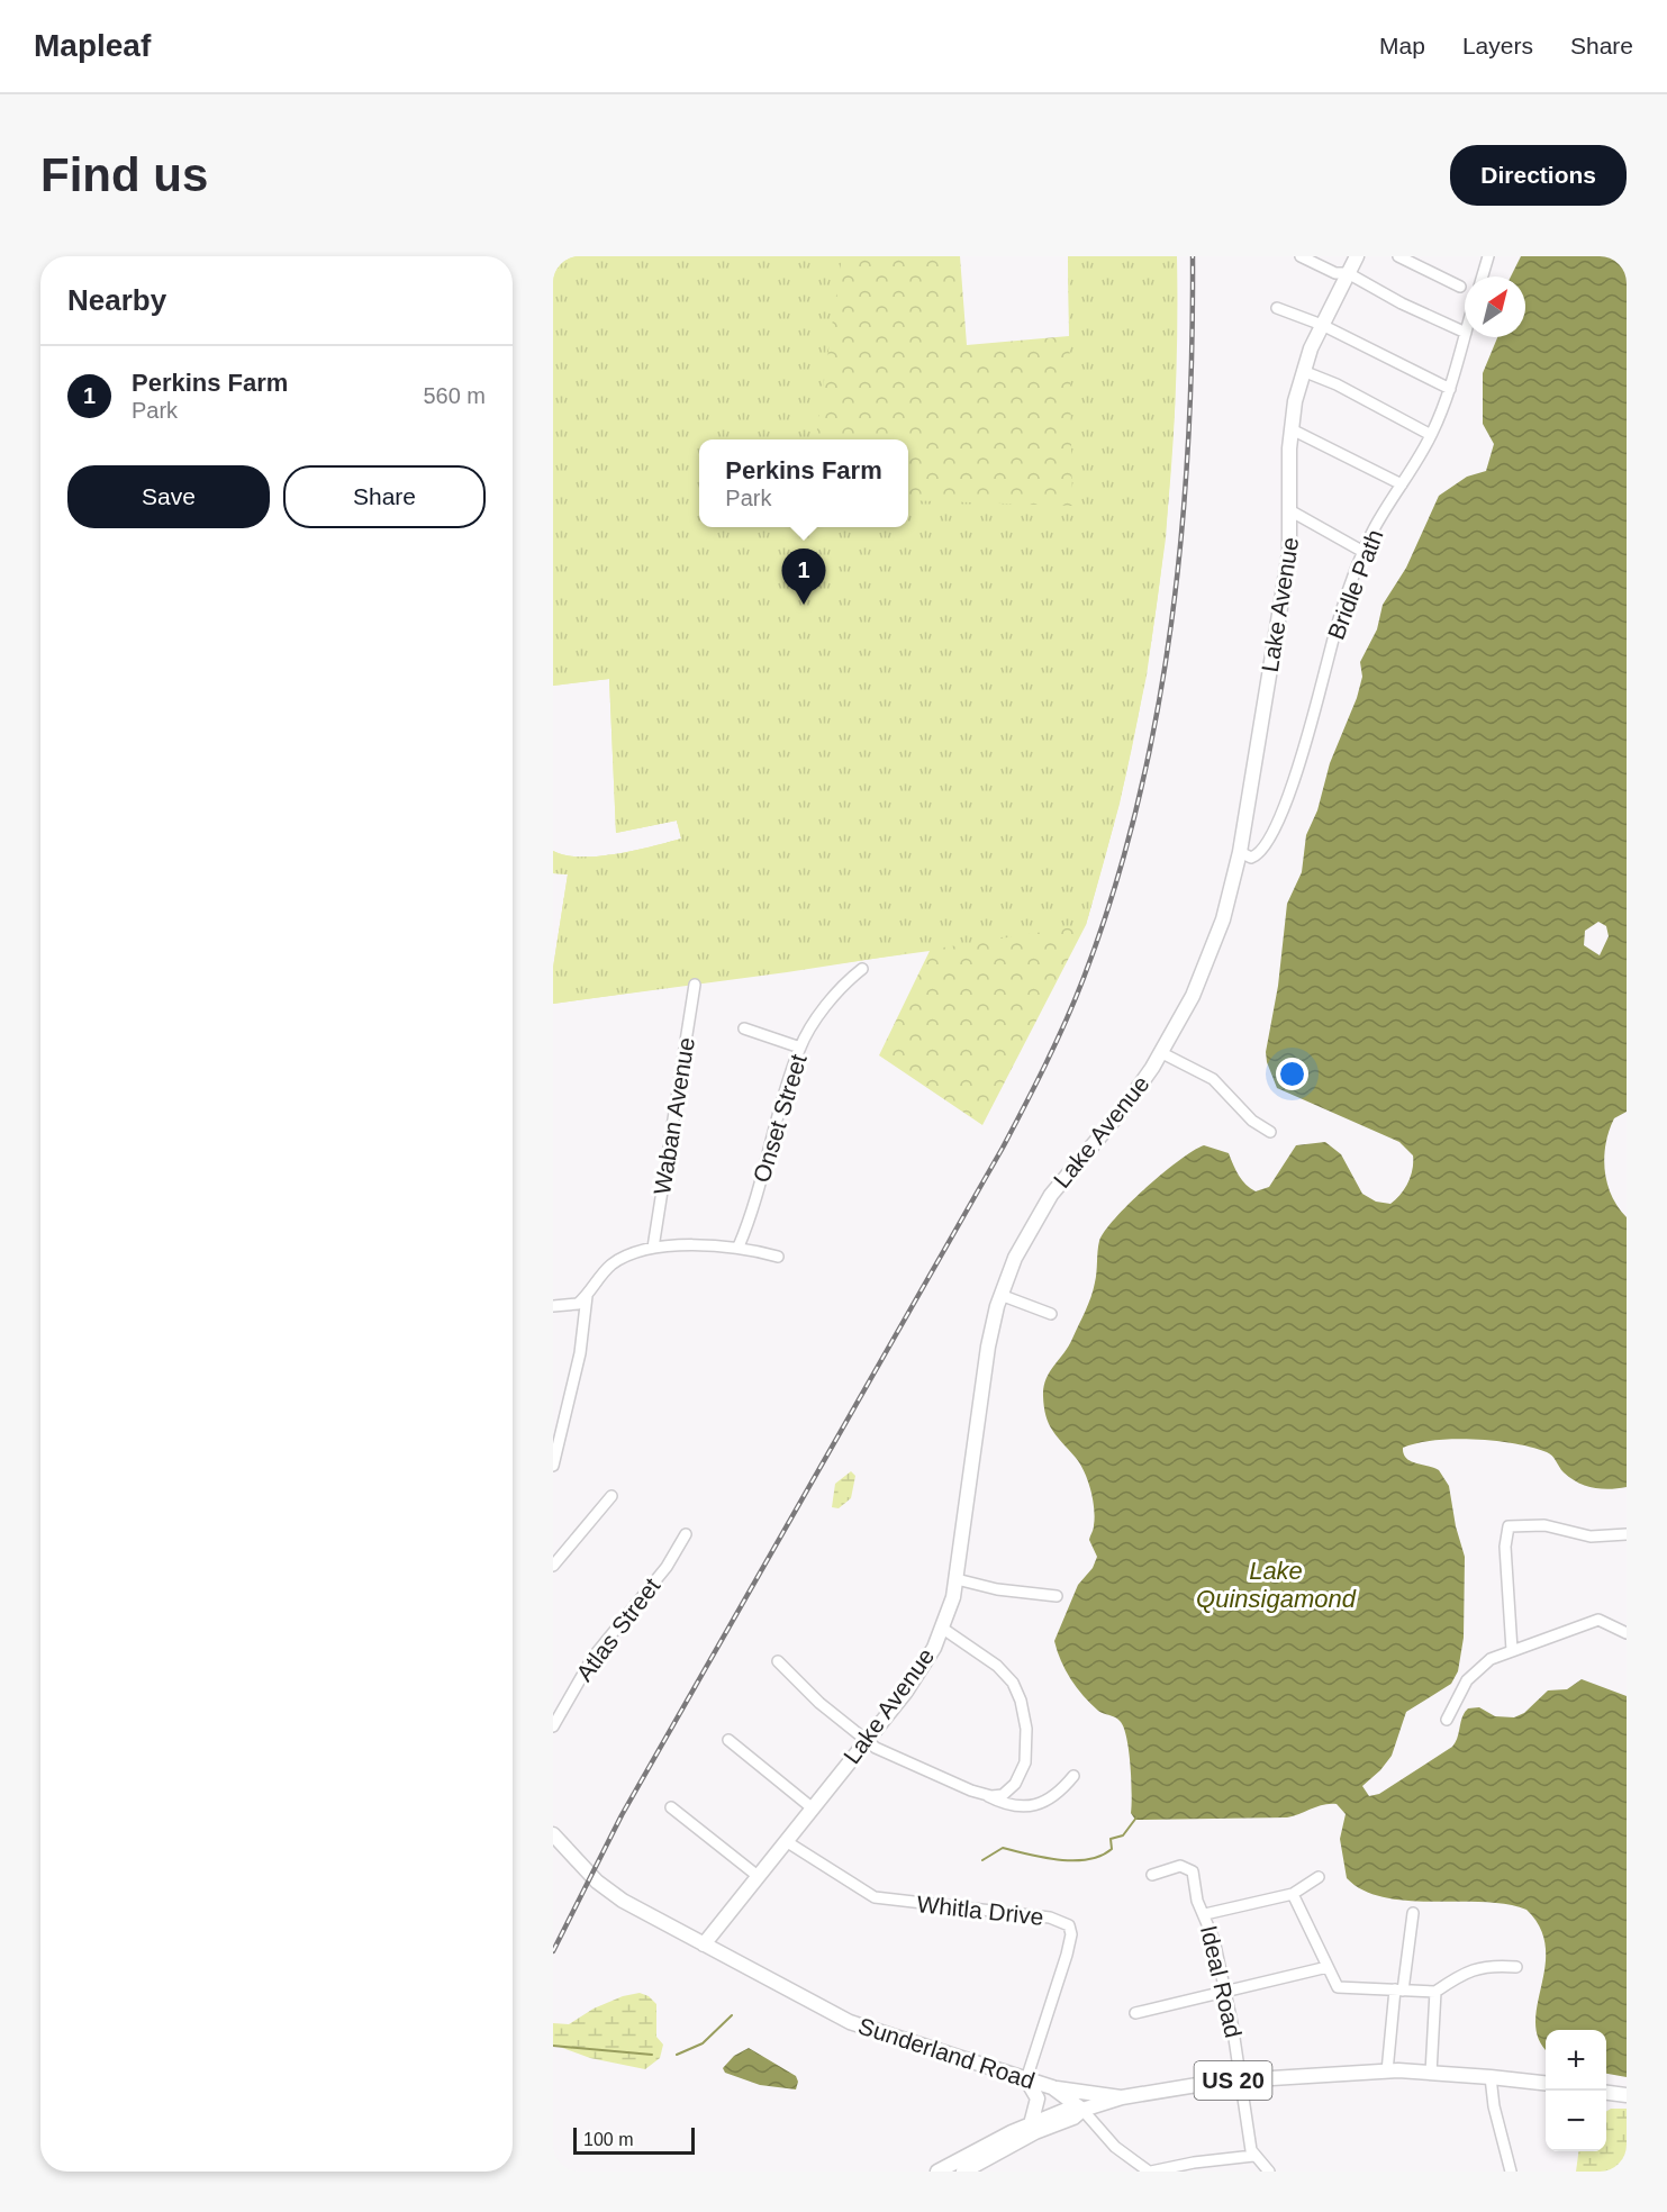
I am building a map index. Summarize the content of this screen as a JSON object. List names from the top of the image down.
{
  "streets": {
    "main road": ["Lake Avenue", "Sunderland Road", "US 20"],
    "street": [
      "Bridle Path",
      "Waban Avenue",
      "Onset Street",
      "Atlas Street",
      "Whitla Drive",
      "Ideal Road"
    ]
  },
  "crossings": [
    ["Bridle Path", "Lake Avenue"],
    ["Lake Avenue", "Whitla Drive"],
    ["Lake Avenue", "Sunderland Road"],
    ["Whitla Drive", "Sunderland Road"],
    ["Ideal Road", "US 20"],
    ["Sunderland Road", "US 20"]
  ],
  "water": ["Lake Quinsigamond"],
  "scale_bar": "100 m",
  "north": "top right",
  "page": {
    "header": "Mapleaf",
    "nav": ["Map", "Layers", "Share"],
    "buttons": [
      "Directions",
      ["Save", "Share"]
    ],
    "title": "Find us",
    "heading": "Nearby",
    "list": [
      {
        "mark": "1",
        "name": "Perkins Farm",
        "note": "Park",
        "value": "560 m"
      }
    ],
    "popup": ["Perkins Farm", "Park"],
    "pins": "1",
    "map_buttons": ["+", "−"],
    "scale": "100 m"
  }
}
